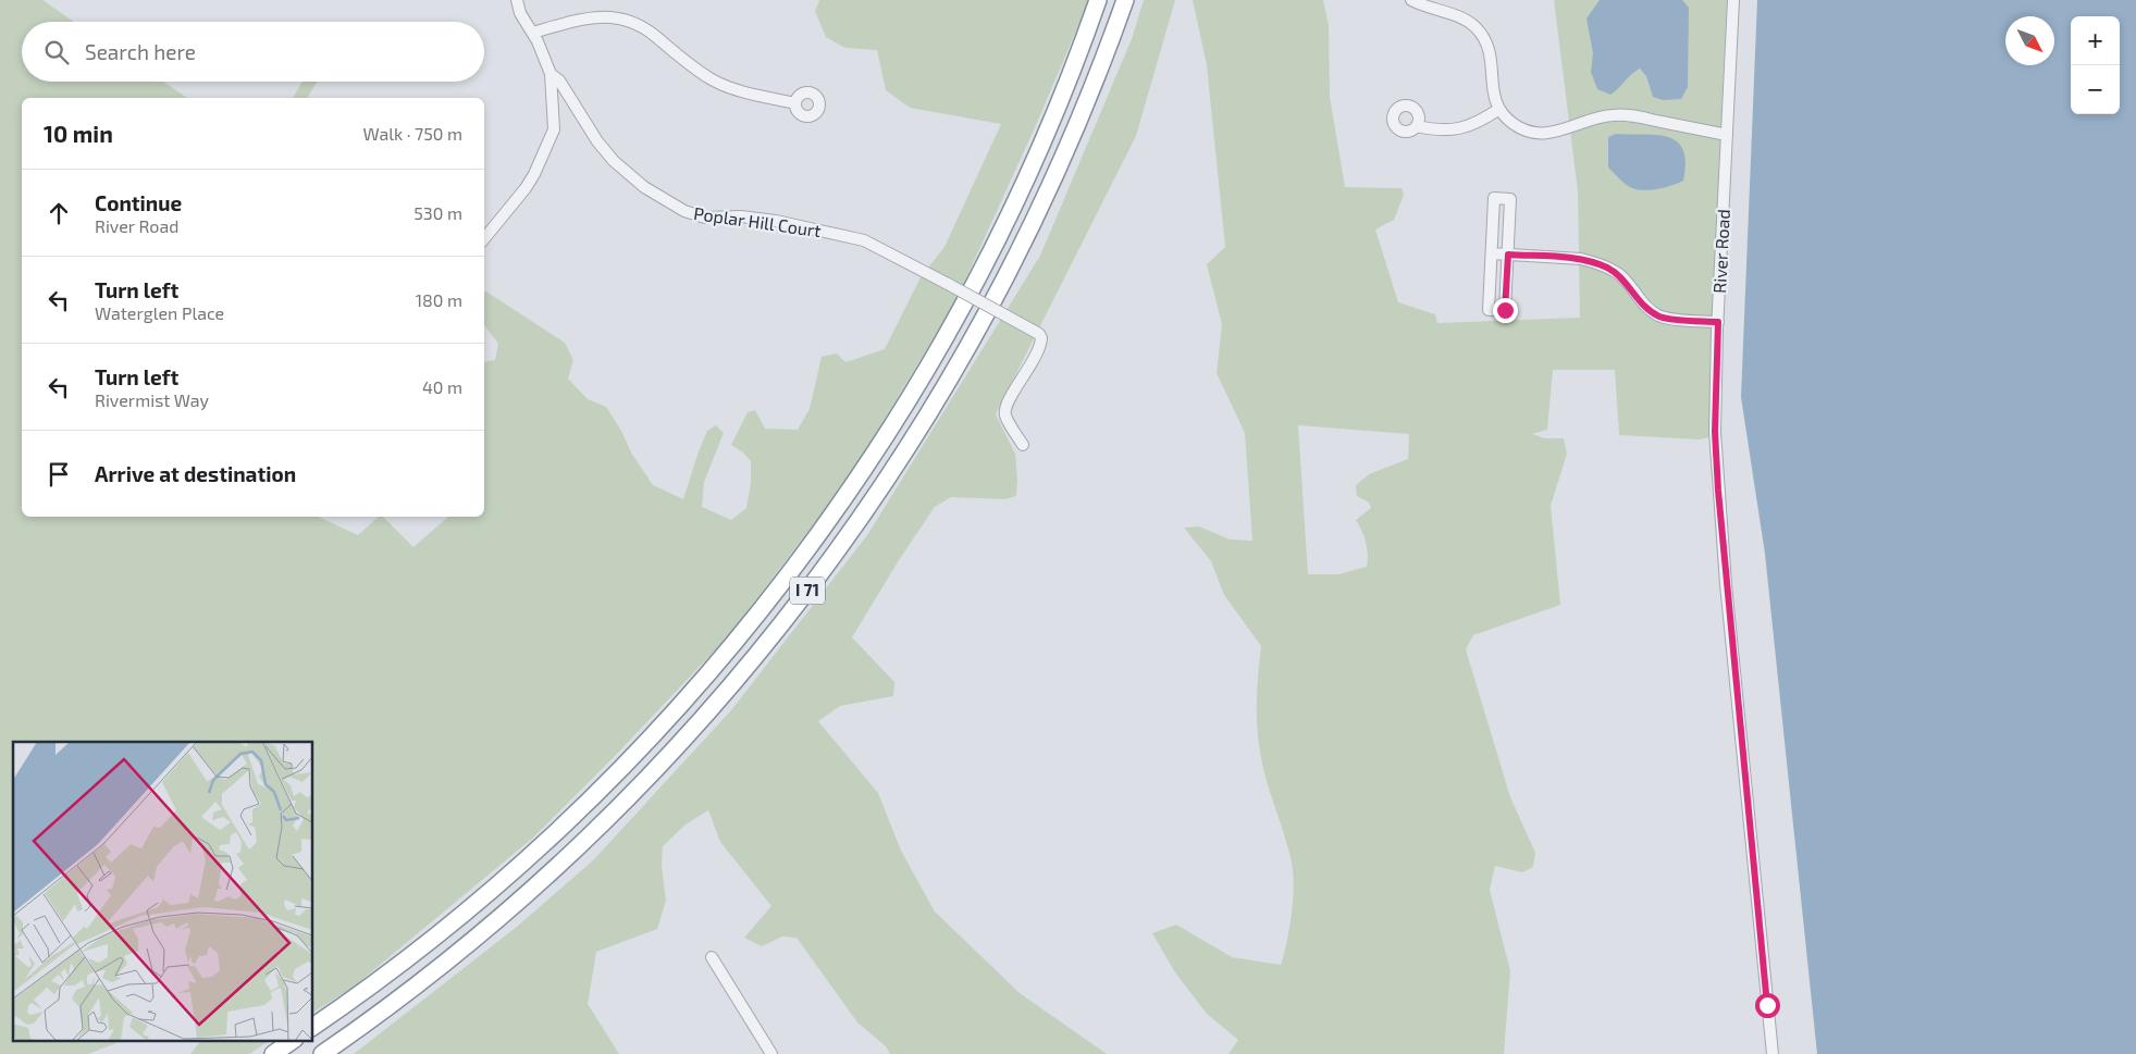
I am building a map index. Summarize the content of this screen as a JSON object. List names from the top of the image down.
{
  "streets": {
    "highway": ["I 71"],
    "street": ["Poplar Hill Court", "River Road"]
  },
  "north": "bottom right",
  "page": {
    "map_buttons": ["+", "−"],
    "search": "Search here",
    "heading": ["10 min", "Walk · 750 m"],
    "list": [
      ["Continue", "River Road", "530 m"],
      ["Turn left", "Waterglen Place", "180 m"],
      ["Turn left", "Rivermist Way", "40 m"],
      "Arrive at destination"
    ]
  }
}
